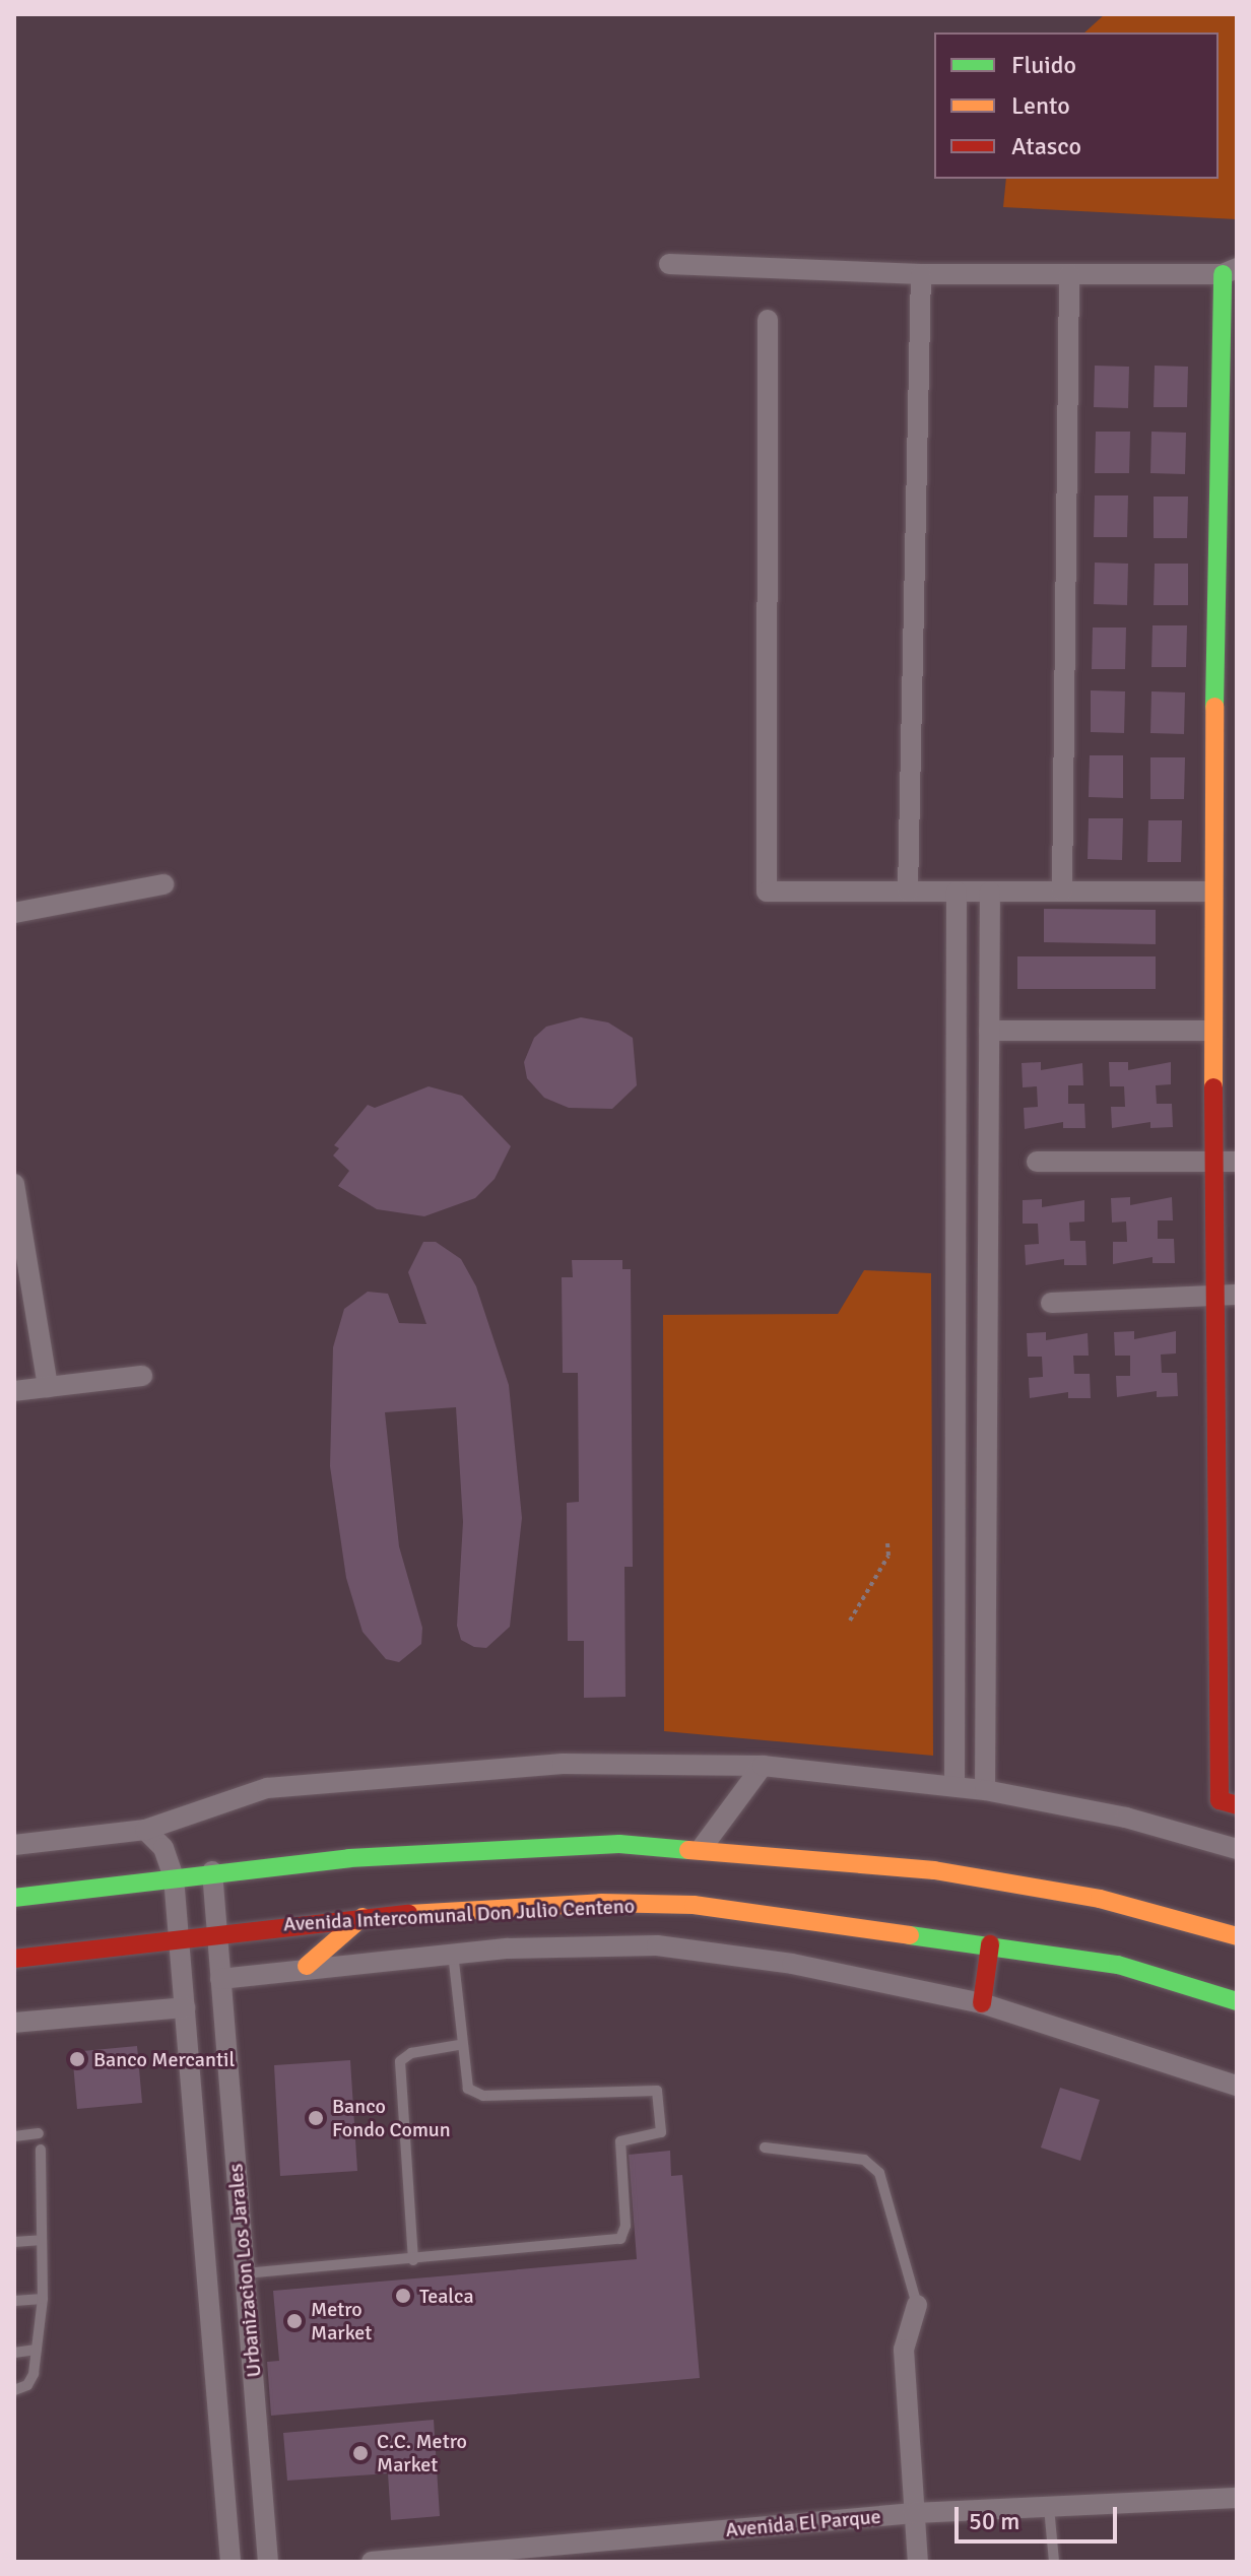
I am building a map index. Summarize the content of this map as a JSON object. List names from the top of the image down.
{
  "streets": {
    "main road": ["Avenida Intercomunal Don Julio Centeno"],
    "street": ["Urbanizacion Los Jarales", "Avenida El Parque"]
  },
  "crossings": [
    ["Avenida Intercomunal Don Julio Centeno", "Urbanizacion Los Jarales"]
  ],
  "places": [
    "Banco Mercantil",
    "Banco Fondo Comun",
    "Tealca",
    "Metro Market",
    "C.C. Metro Market"
  ],
  "legend": ["Fluido", "Lento", "Atasco"],
  "scale_bar": "50 m"
}
